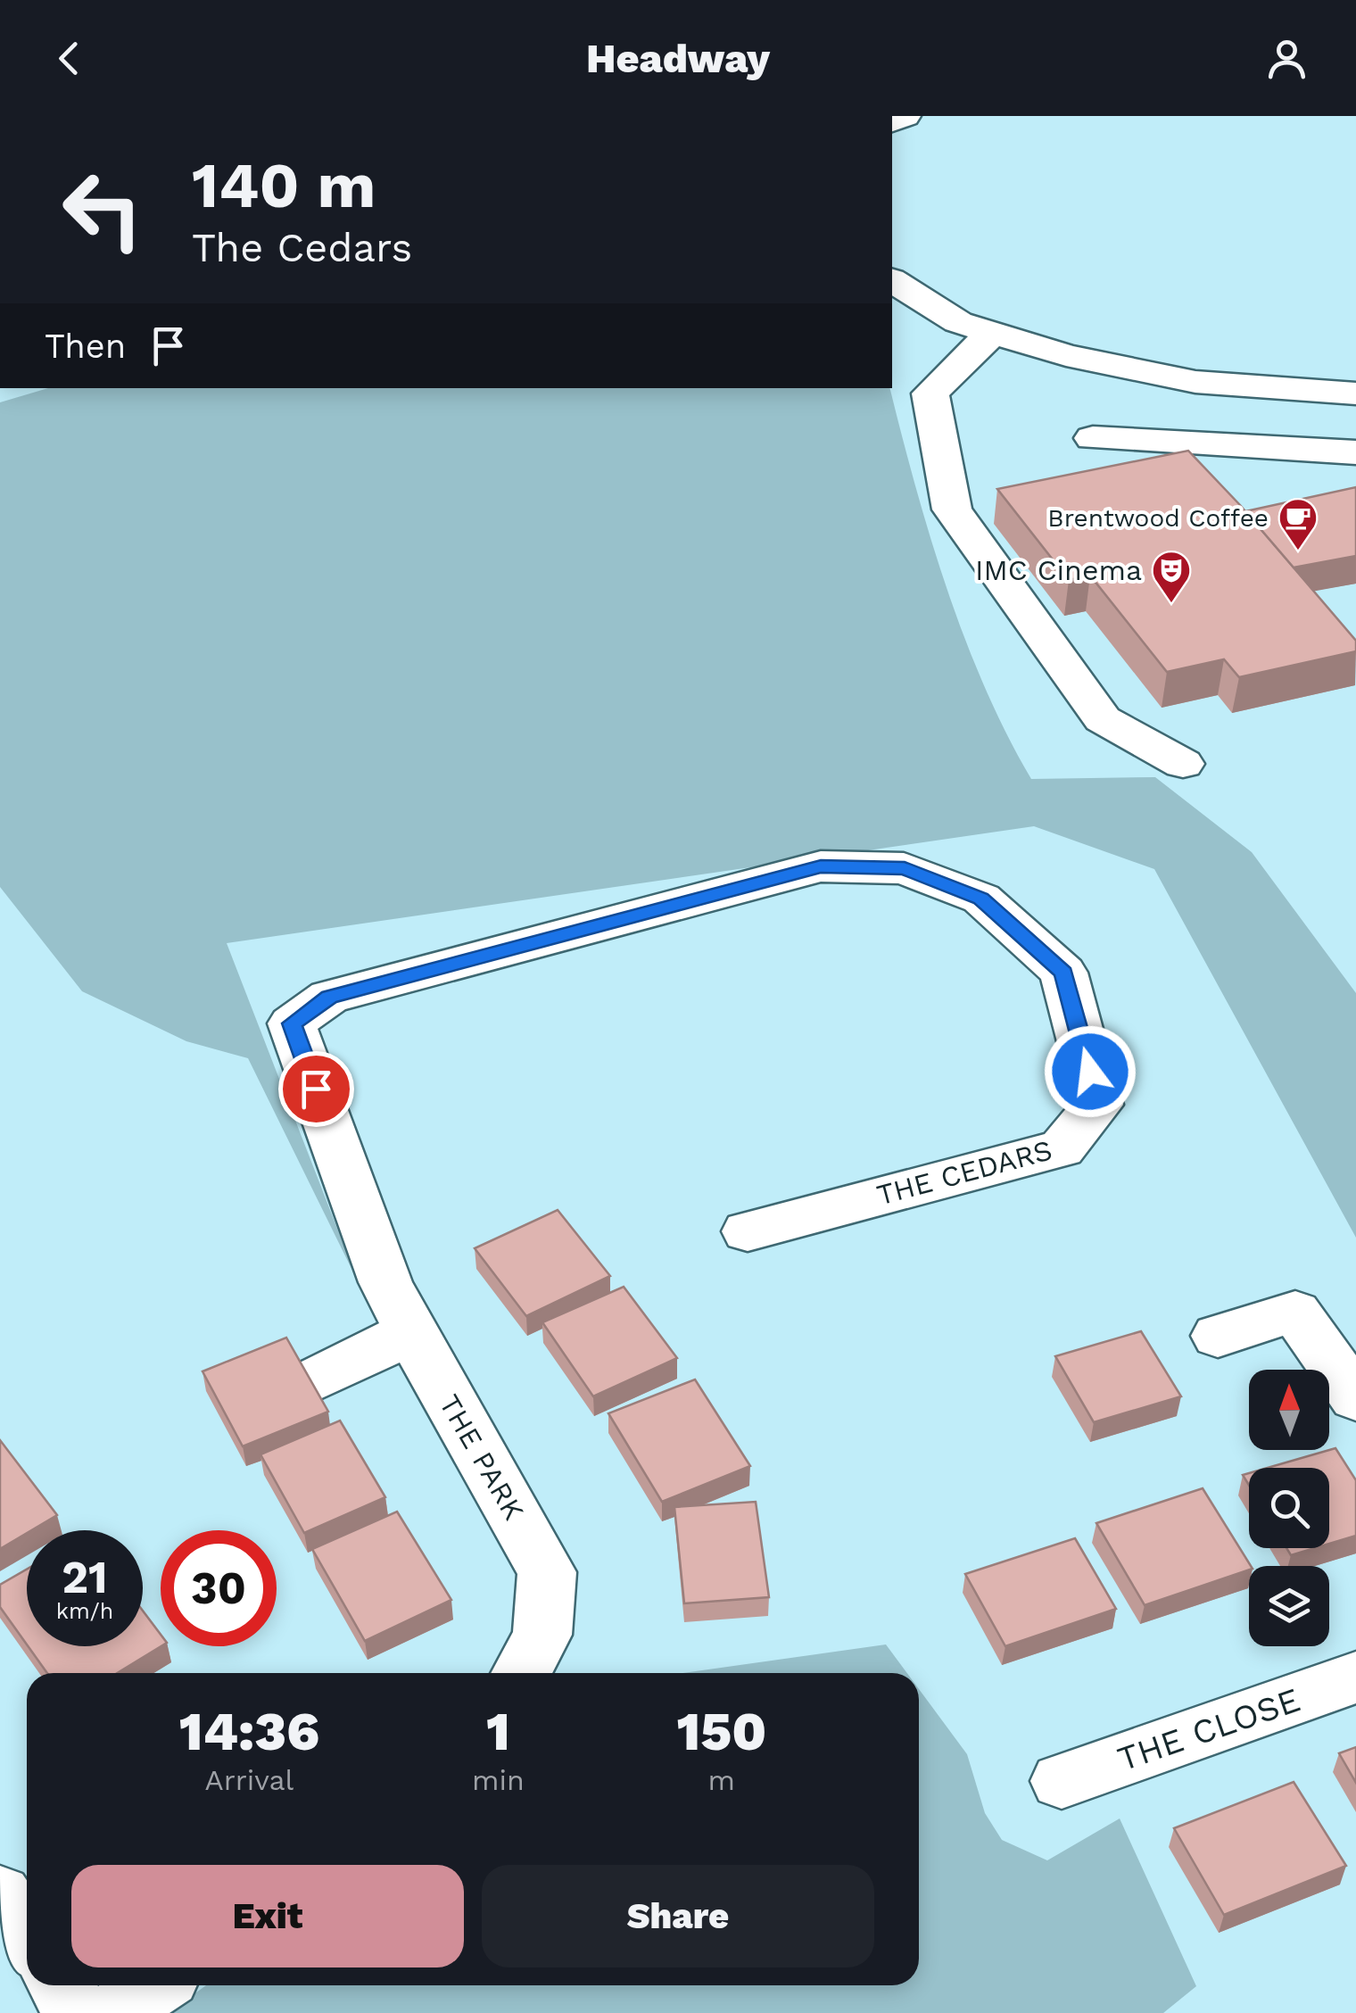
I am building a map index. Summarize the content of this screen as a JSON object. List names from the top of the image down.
{
  "streets": {
    "street": ["THE CEDARS", "THE PARK", "THE CLOSE"]
  },
  "crossings": [
    ["THE CEDARS", "THE PARK"]
  ],
  "places": {
    "cafe": ["Brentwood Coffee"],
    "theatre": ["IMC Cinema"]
  },
  "north": "top",
  "page": {
    "header": "Headway",
    "turn": ["140 m", "The Cedars"],
    "then": "Then",
    "speed": "21 km/h",
    "limit": "30",
    "eta": [
      "14:36",
      "Arrival",
      "1",
      "min",
      "150",
      "m"
    ],
    "buttons": ["Exit", "Share"]
  }
}
